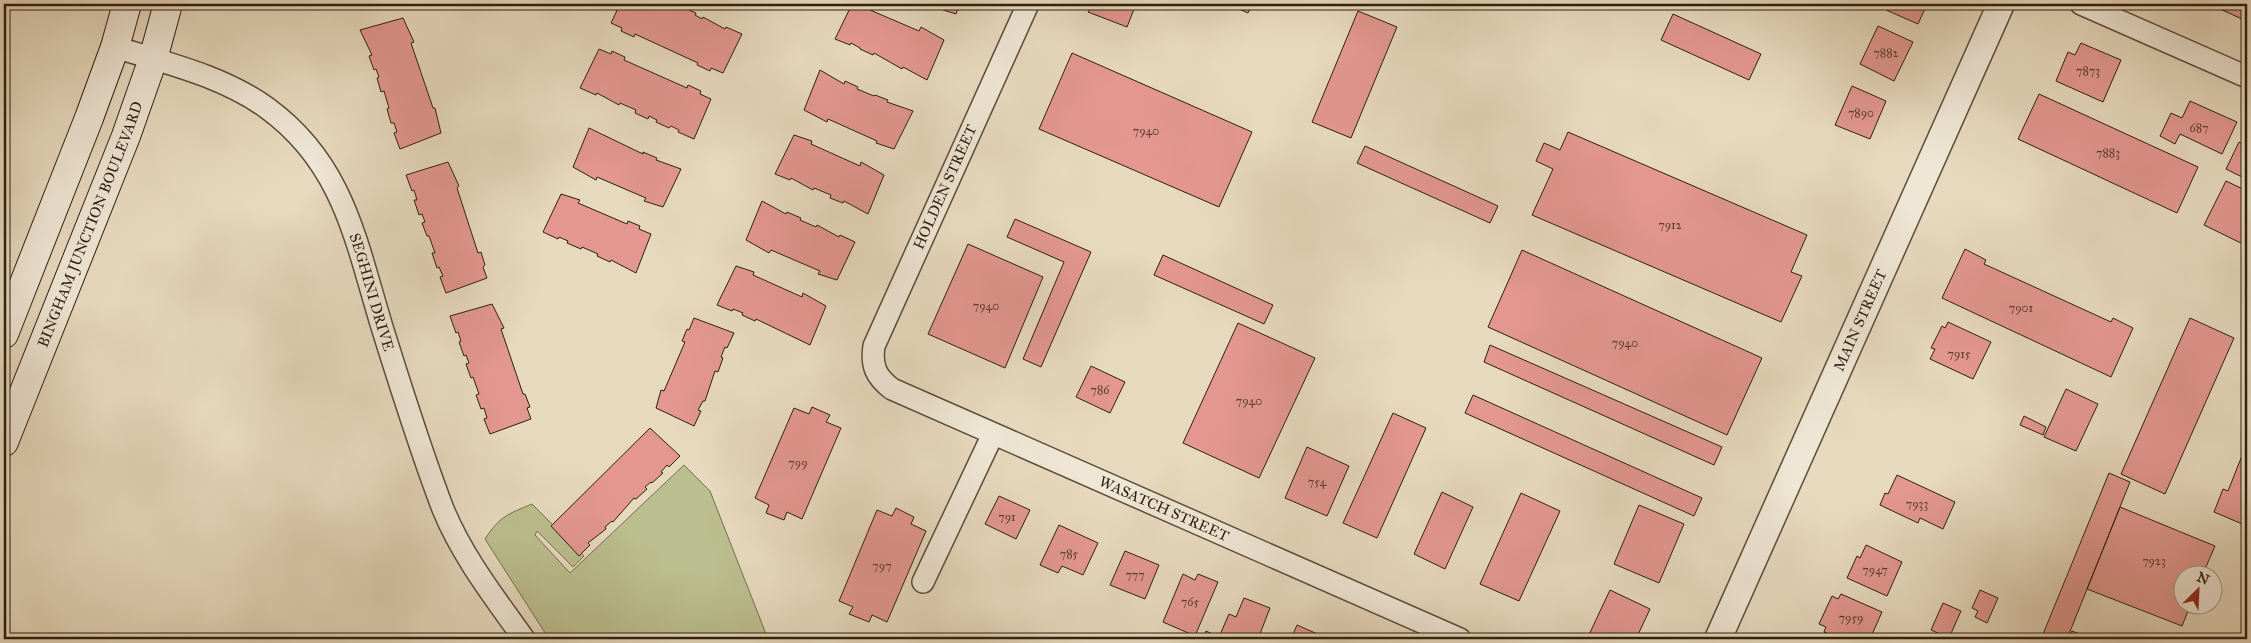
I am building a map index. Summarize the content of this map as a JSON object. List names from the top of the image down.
{
  "streets": {
    "main road": ["BINGHAM JUNCTION BOULEVARD"],
    "street": [
      "HOLDEN STREET",
      "SEGHINI DRIVE",
      "MAIN STREET",
      "WASATCH STREET"
    ]
  },
  "crossings": [
    ["HOLDEN STREET", "WASATCH STREET"],
    ["BINGHAM JUNCTION BOULEVARD", "SEGHINI DRIVE"]
  ],
  "house_numbers": [
    "7882",
    "7873",
    "7890",
    "687",
    "7940",
    "7883",
    "7912",
    "7940",
    "7901",
    "7940",
    "7915",
    "786",
    "7940",
    "799",
    "754",
    "7933",
    "791",
    "785",
    "7923",
    "797",
    "7947",
    "777",
    "765",
    "7959"
  ],
  "north": "top right"
}
